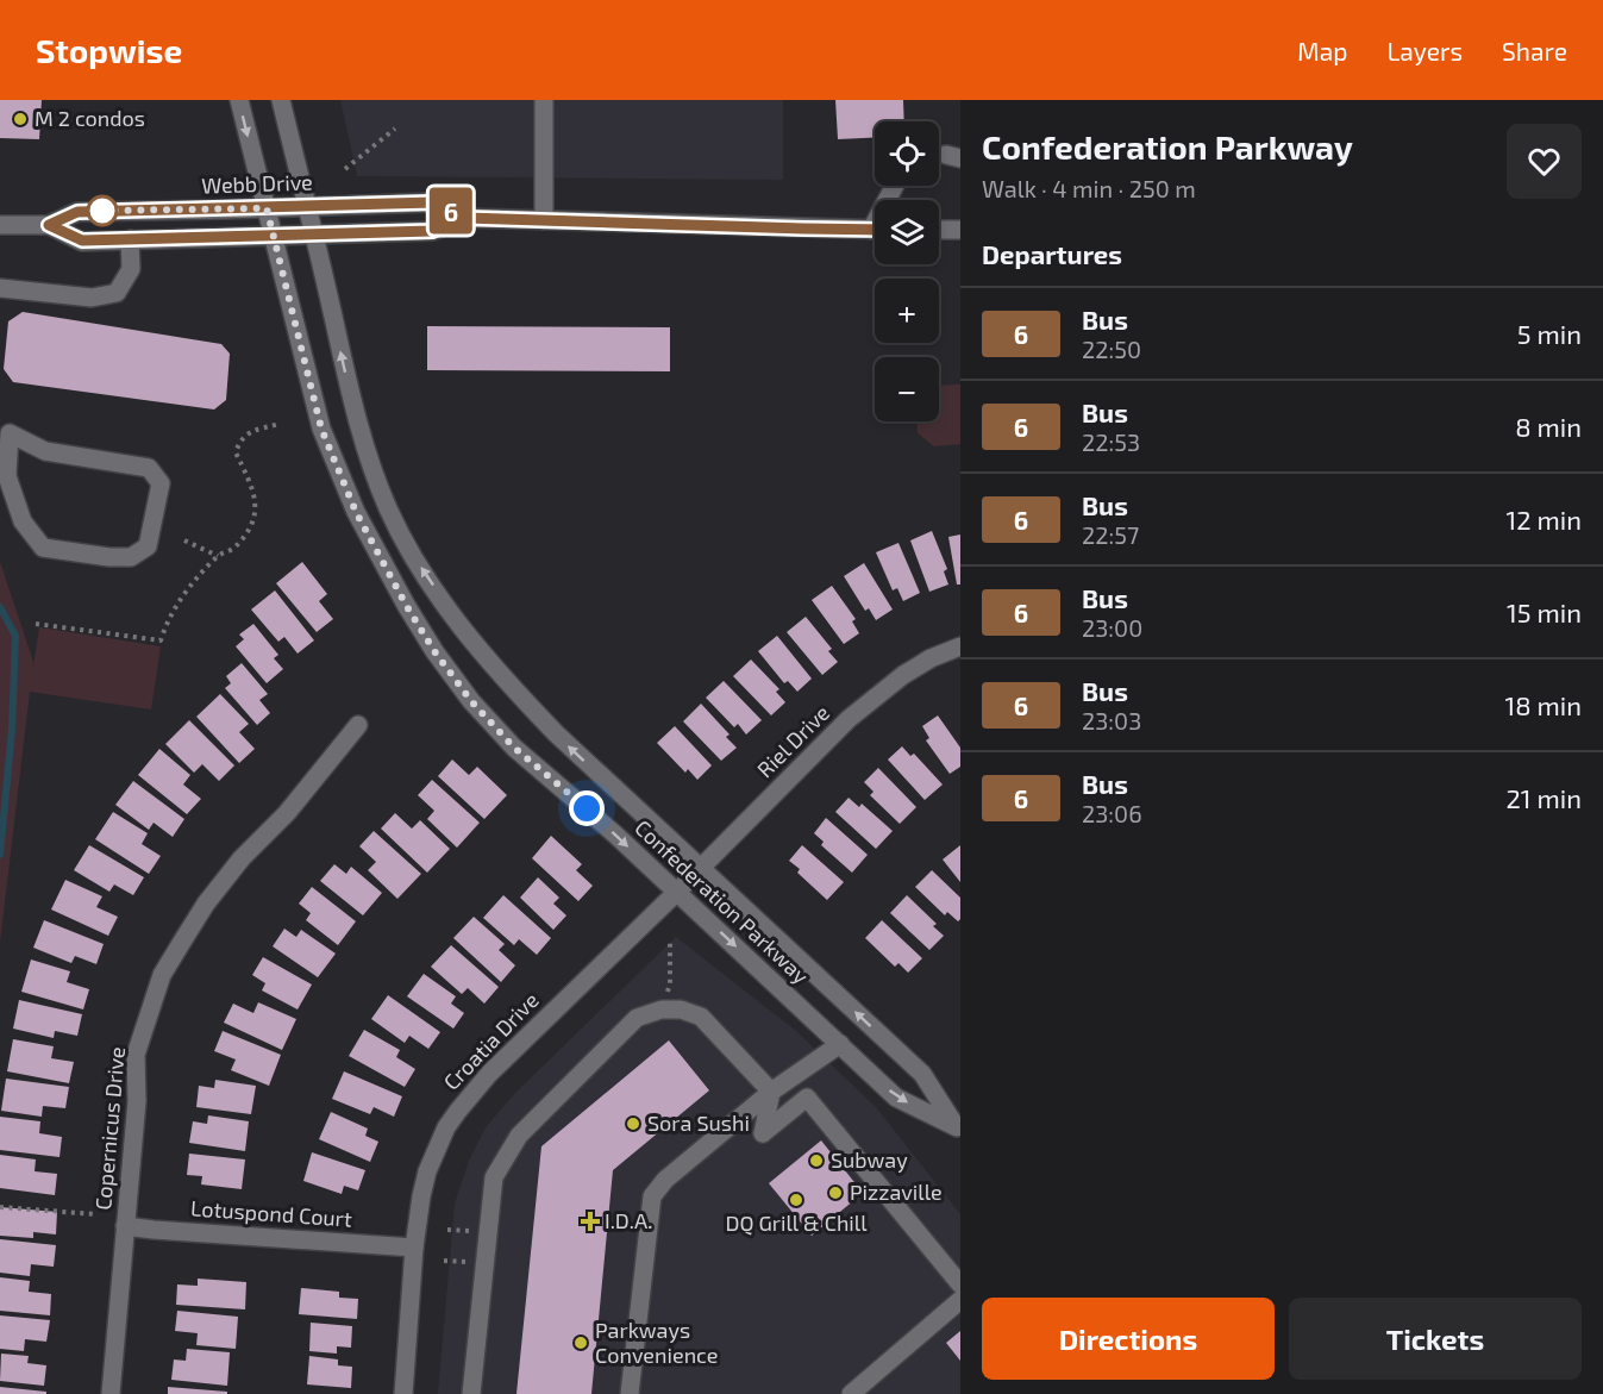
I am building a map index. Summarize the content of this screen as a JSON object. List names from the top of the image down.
{
  "streets": {
    "street": [
      "Webb Drive",
      "Riel Drive",
      "Confederation Parkway",
      "Croatia Drive",
      "Copernicus Drive",
      "Lotuspond Court"
    ]
  },
  "crossings": [
    ["Webb Drive", "Confederation Parkway"],
    ["Riel Drive", "Confederation Parkway"],
    ["Riel Drive", "Croatia Drive"],
    ["Confederation Parkway", "Croatia Drive"],
    ["Croatia Drive", "Lotuspond Court"],
    ["Copernicus Drive", "Lotuspond Court"]
  ],
  "places": {
    "other": [
      "M 2 condos",
      "Sora Sushi",
      "Subway",
      "Pizzaville",
      "DQ Grill & Chill",
      "Parkways Convenience"
    ],
    "health": ["I.D.A."]
  },
  "lines": ["bus line 6"],
  "page": {
    "header": "Stopwise",
    "nav": ["Map", "Layers", "Share"],
    "on_map": "6",
    "heading": [
      ["Confederation Parkway", "Walk · 4 min · 250 m"],
      "Departures"
    ],
    "map_buttons": ["+", "−"],
    "list": [
      {
        "mark": "6",
        "name": "Bus",
        "note": "22:50",
        "value": "5 min"
      },
      {
        "mark": "6",
        "name": "Bus",
        "note": "22:53",
        "value": "8 min"
      },
      {
        "mark": "6",
        "name": "Bus",
        "note": "22:57",
        "value": "12 min"
      },
      {
        "mark": "6",
        "name": "Bus",
        "note": "23:00",
        "value": "15 min"
      },
      {
        "mark": "6",
        "name": "Bus",
        "note": "23:03",
        "value": "18 min"
      },
      {
        "mark": "6",
        "name": "Bus",
        "note": "23:06",
        "value": "21 min"
      }
    ],
    "buttons": ["Directions", "Tickets"]
  }
}
